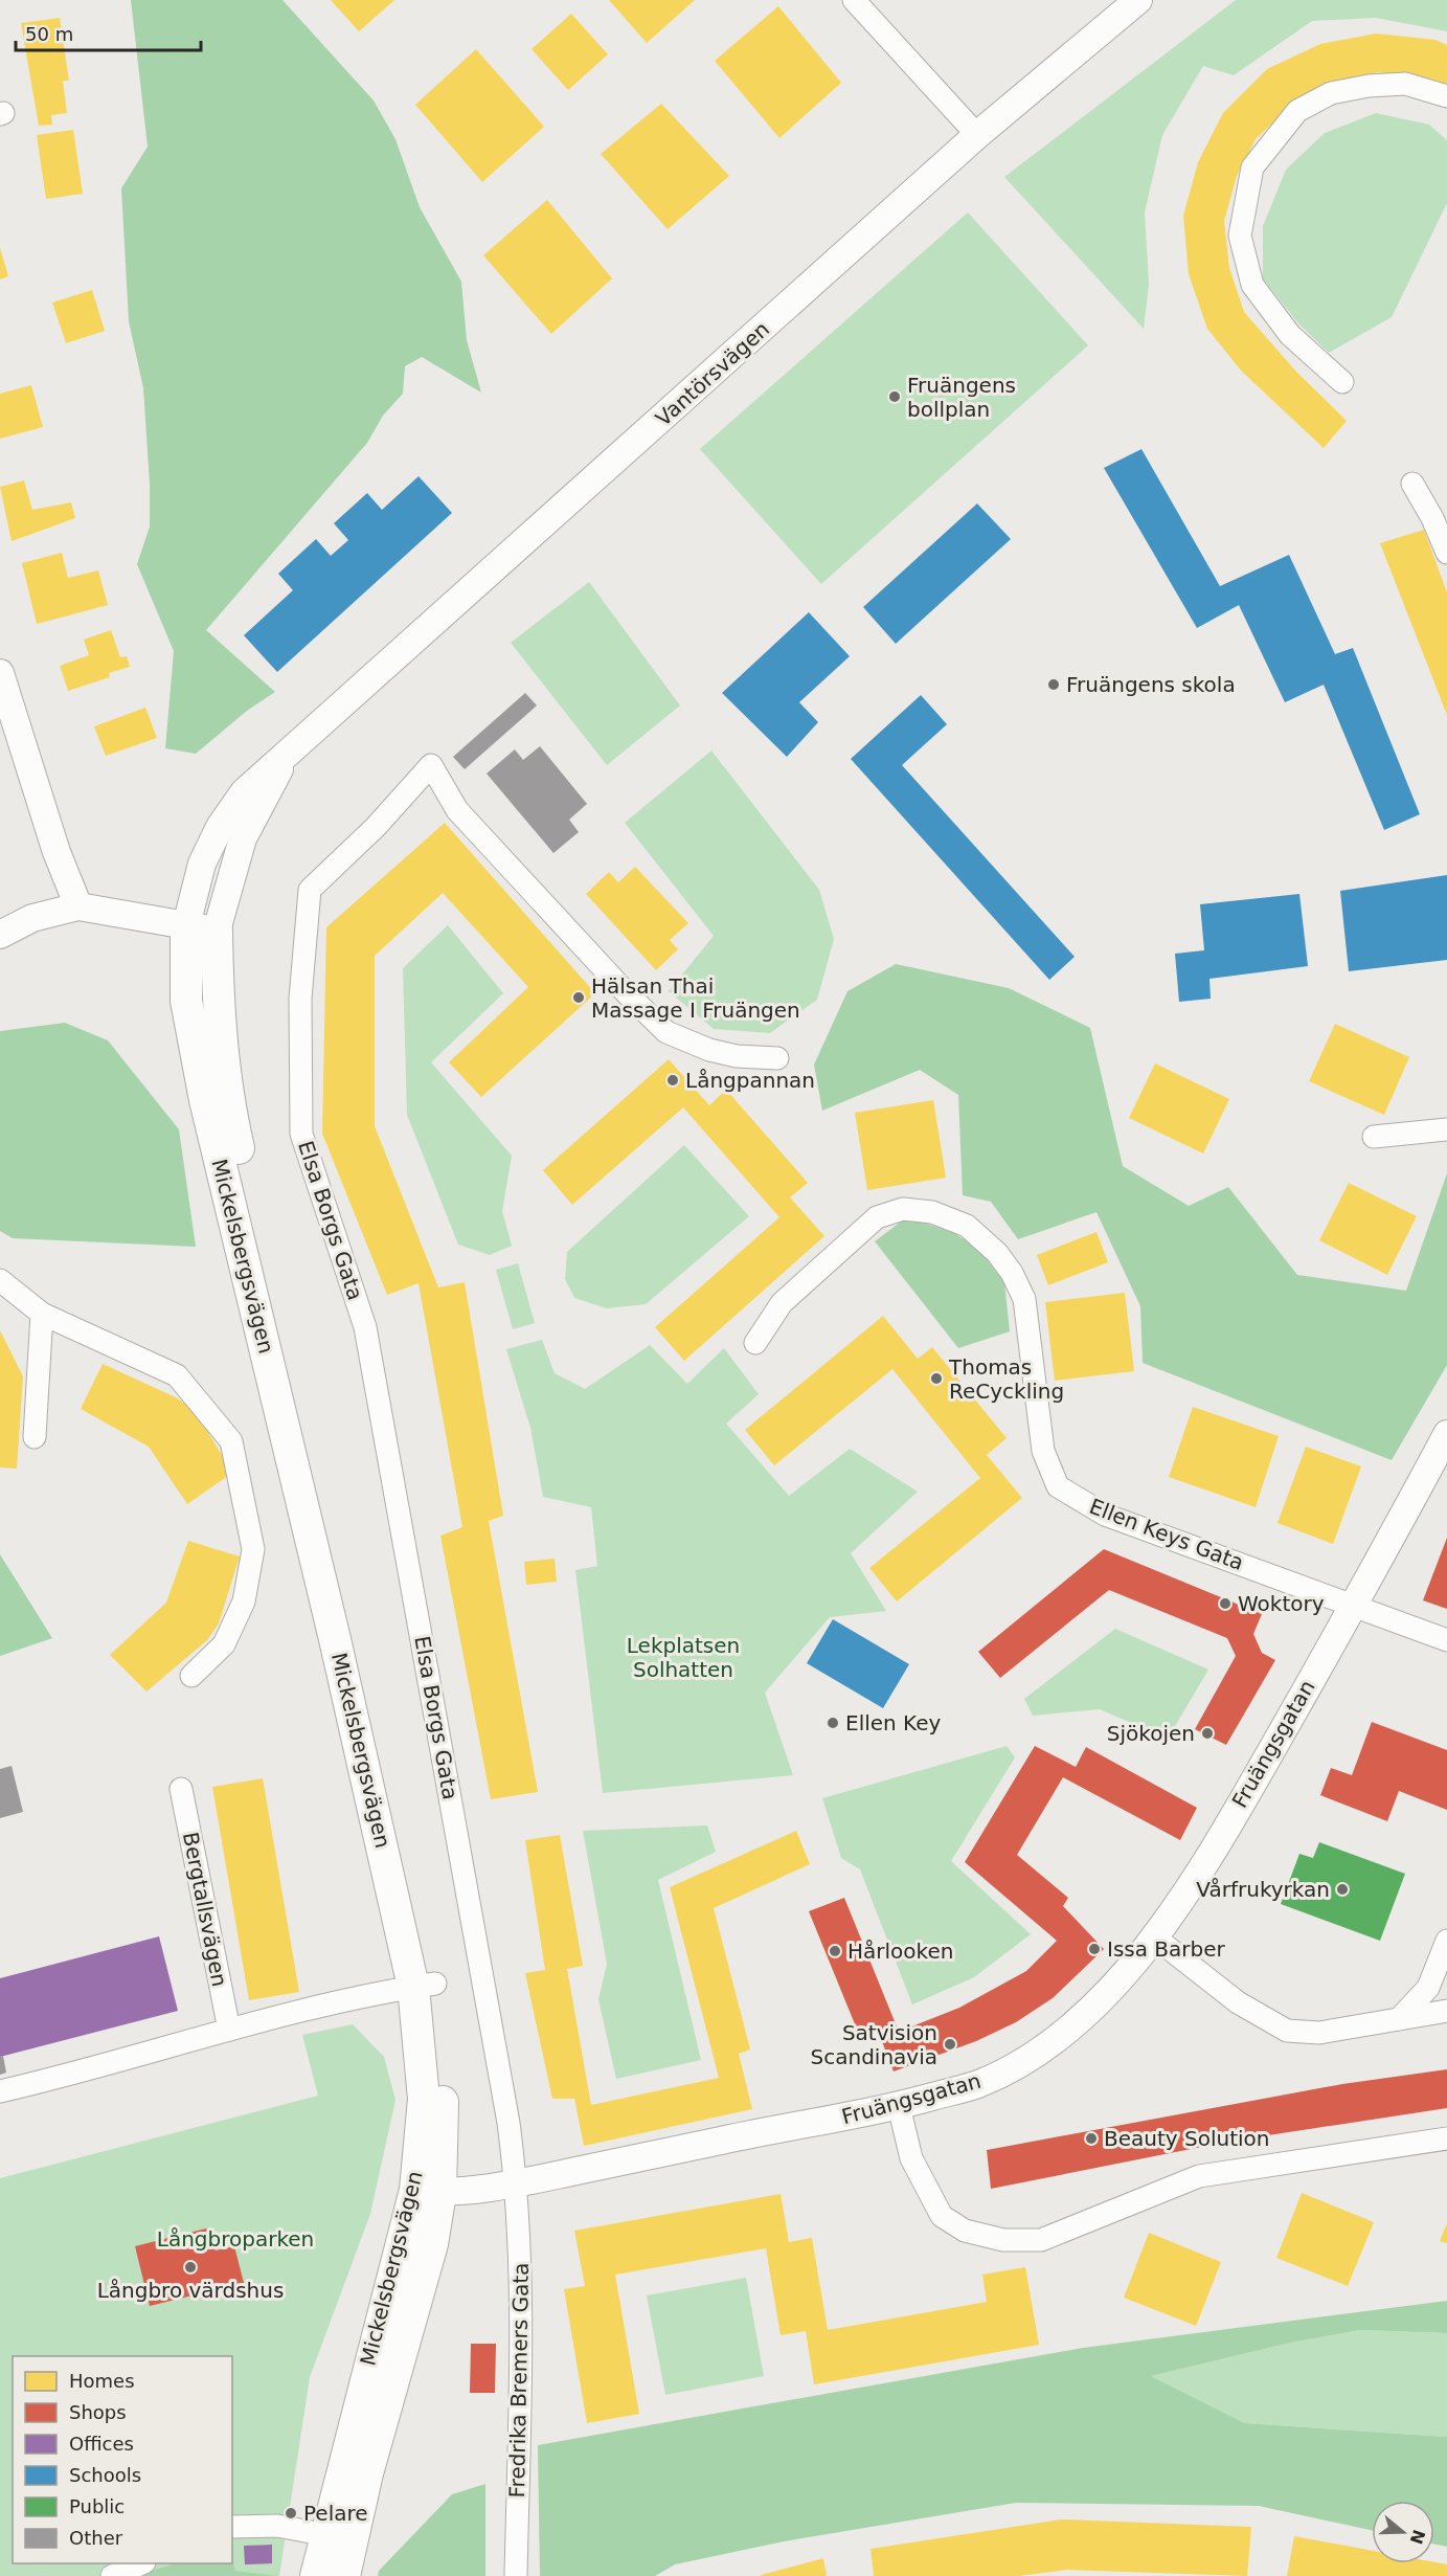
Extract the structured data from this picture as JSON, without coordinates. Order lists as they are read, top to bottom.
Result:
{
  "streets": {
    "main road": ["Mickelsbergsvägen"],
    "street": [
      "Vantörsvägen",
      "Elsa Borgs Gata",
      "Ellen Keys Gata",
      "Fruängsgatan",
      "Bergtallsvägen",
      "Fredrika Bremers Gata"
    ]
  },
  "crossings": [
    ["Vantörsvägen", "Mickelsbergsvägen"],
    ["Elsa Borgs Gata", "Fruängsgatan"],
    ["Elsa Borgs Gata", "Fredrika Bremers Gata"],
    ["Mickelsbergsvägen", "Fruängsgatan"],
    ["Ellen Keys Gata", "Fruängsgatan"],
    ["Fruängsgatan", "Fredrika Bremers Gata"]
  ],
  "parks": ["Lekplatsen Solhatten", "Långbroparken"],
  "places": [
    "Fruängens bollplan",
    "Fruängens skola",
    "Hälsan Thai Massage I Fruängen",
    "Långpannan",
    "Thomas ReCyckling",
    "Woktory",
    "Ellen Key",
    "Sjökojen",
    "Vårfrukyrkan",
    "Issa Barber",
    "Hårlooken",
    "Satvision Scandinavia",
    "Beauty Solution",
    "Långbro värdshus",
    "Pelare"
  ],
  "legend": [
    "Homes",
    "Shops",
    "Offices",
    "Schools",
    "Public",
    "Other"
  ],
  "scale_bar": "50 m",
  "north": "right"
}
